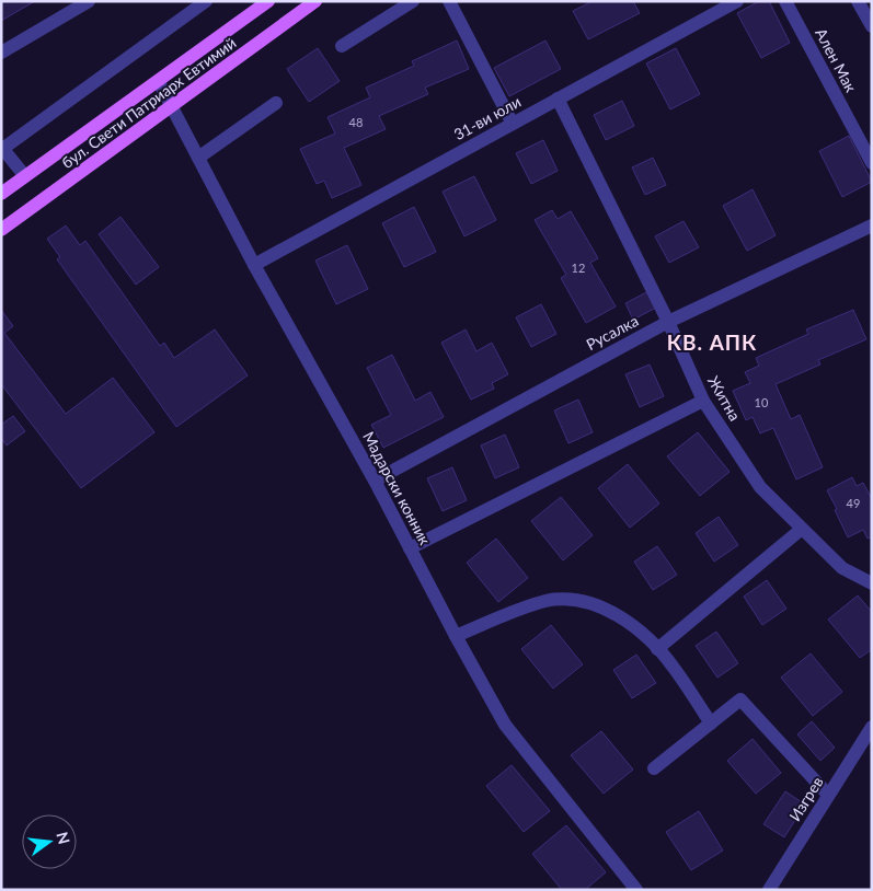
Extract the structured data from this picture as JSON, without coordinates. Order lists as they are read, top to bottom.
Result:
{
  "streets": {
    "main road": ["бул. Свети Патриарх Евтимий"],
    "street": [
      "Ален Мак",
      "31-ви юли",
      "Русалка",
      "Житна",
      "Мадарски конник",
      "Изгрев"
    ]
  },
  "crossings": [
    ["бул. Свети Патриарх Евтимий", "Мадарски конник"],
    ["31-ви юли", "Житна"],
    ["31-ви юли", "Мадарски конник"],
    ["Русалка", "Житна"],
    ["Русалка", "Мадарски конник"]
  ],
  "districts": ["КВ. АПК"],
  "house_numbers": [
    "48",
    "12",
    "10",
    "49"
  ],
  "north": "right"
}
